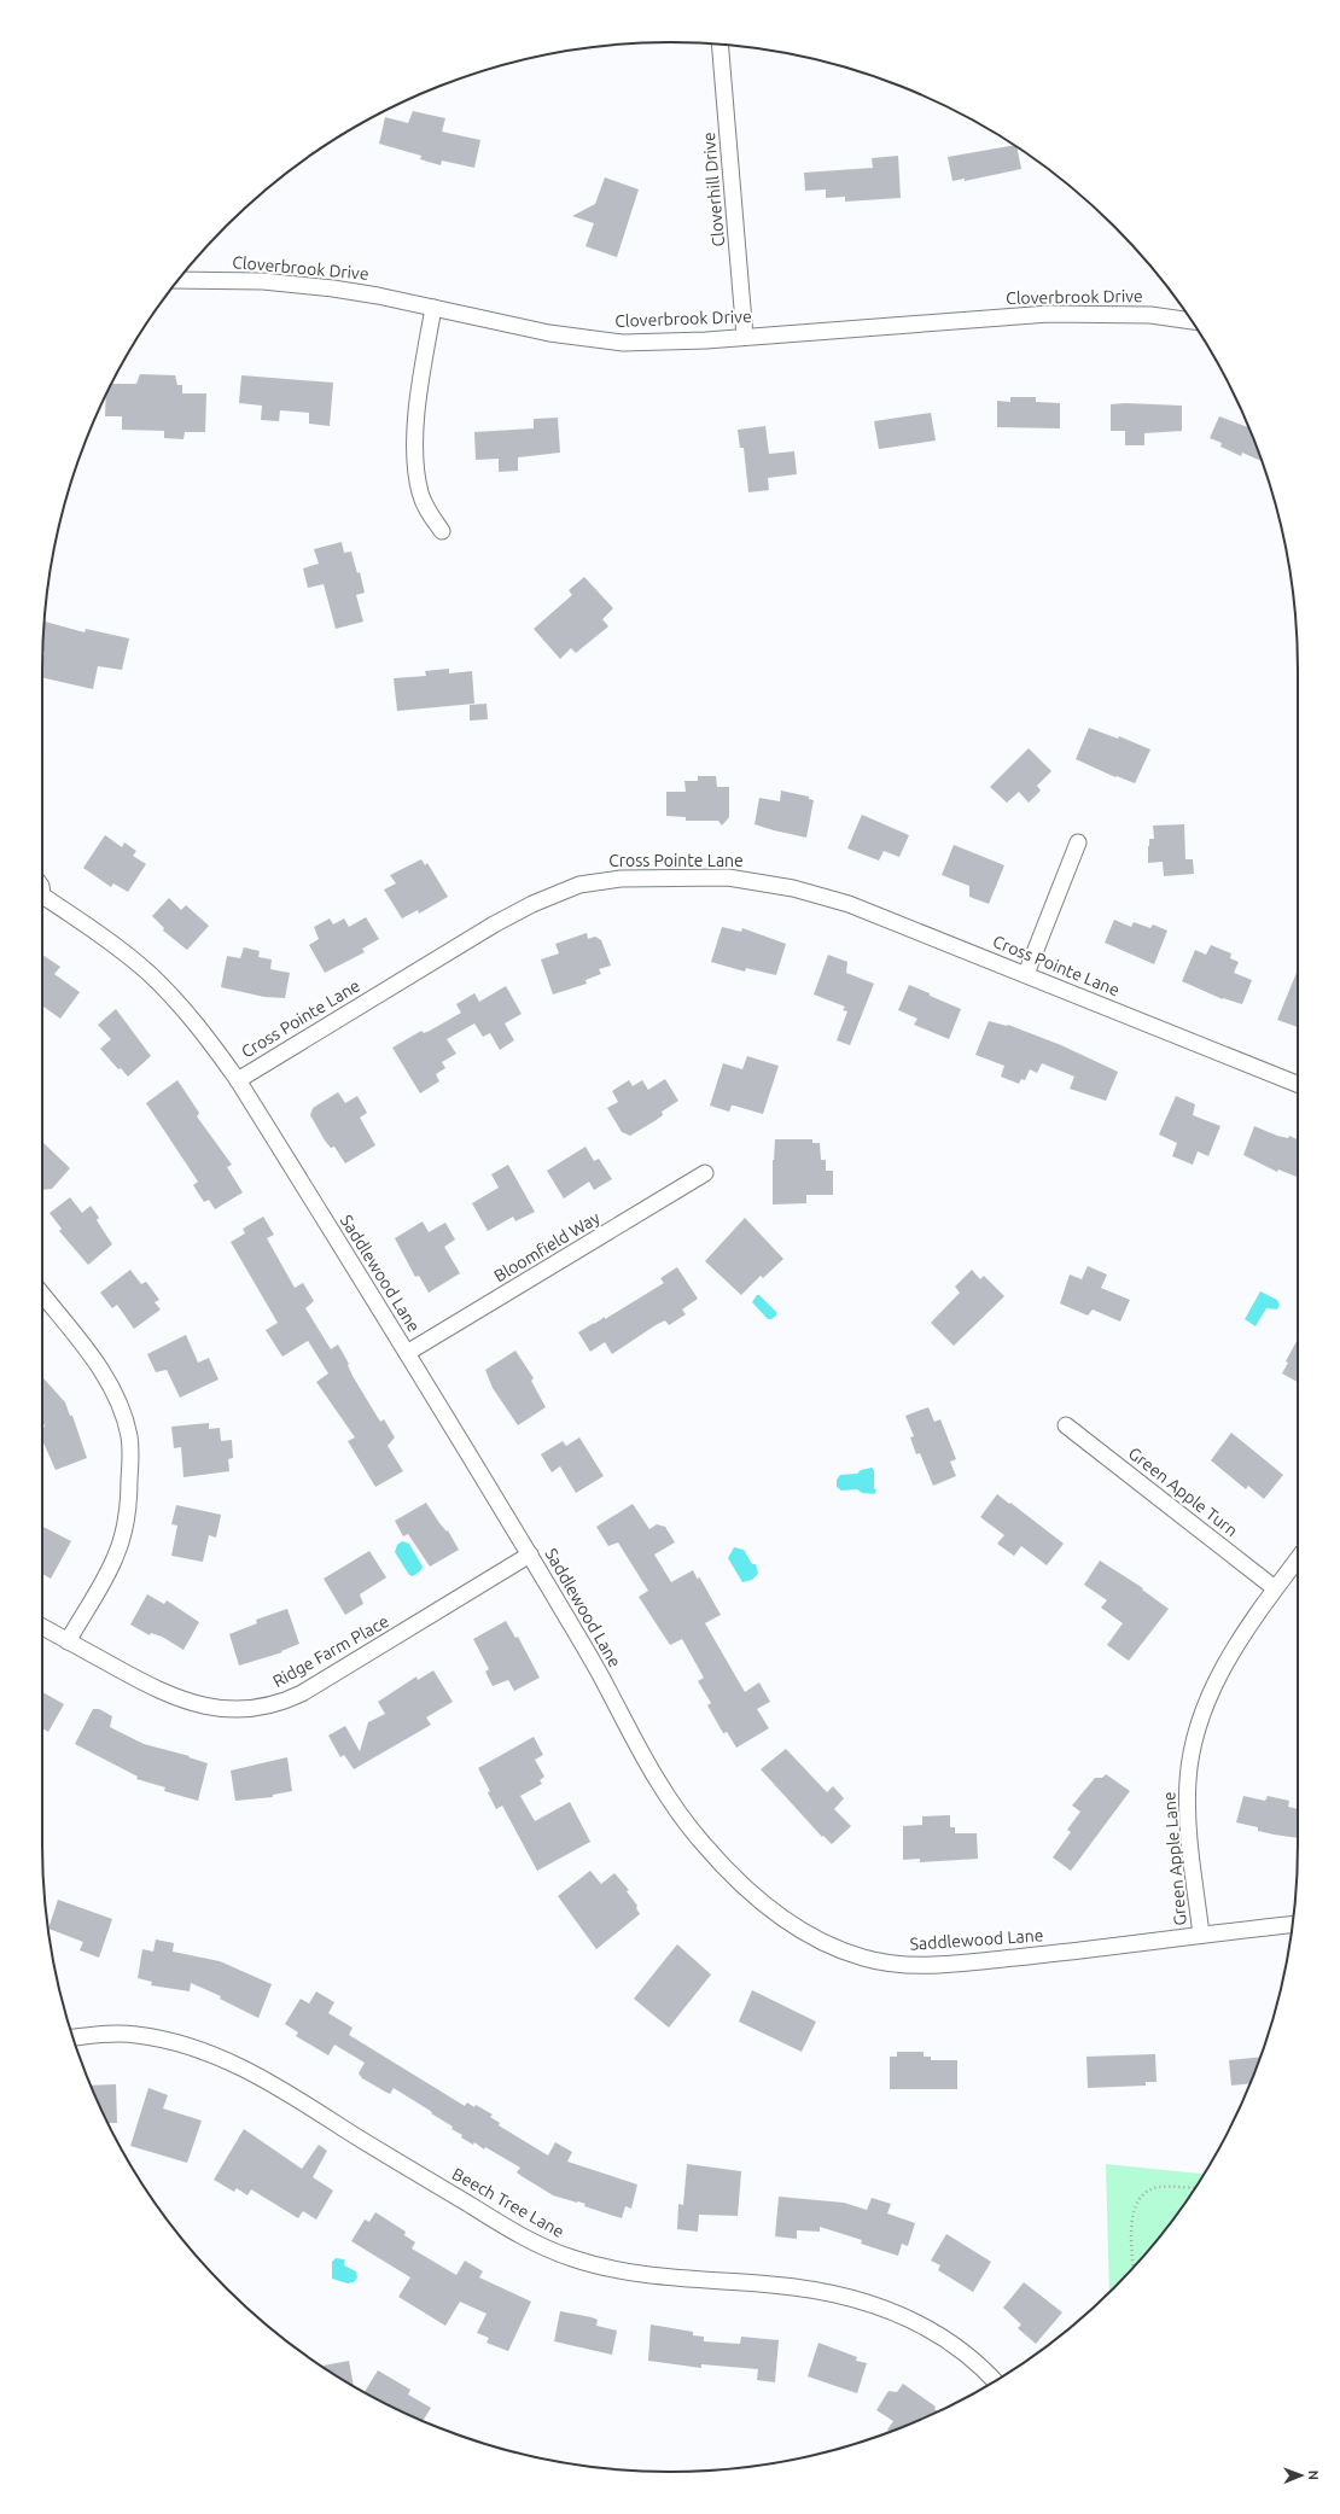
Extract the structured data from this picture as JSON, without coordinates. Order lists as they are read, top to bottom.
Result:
{
  "streets": {
    "street": [
      "Cloverhill Drive",
      "Cloverbrook Drive",
      "Cross Pointe Lane",
      "Bloomfield Way",
      "Saddlewood Lane",
      "Green Apple Turn",
      "Ridge Farm Place",
      "Green Apple Lane",
      "Beech Tree Lane"
    ]
  },
  "crossings": [
    ["Cloverhill Drive", "Cloverbrook Drive"],
    ["Cross Pointe Lane", "Saddlewood Lane"],
    ["Bloomfield Way", "Saddlewood Lane"],
    ["Saddlewood Lane", "Ridge Farm Place"],
    ["Saddlewood Lane", "Green Apple Lane"],
    ["Green Apple Turn", "Green Apple Lane"]
  ],
  "north": "right"
}
